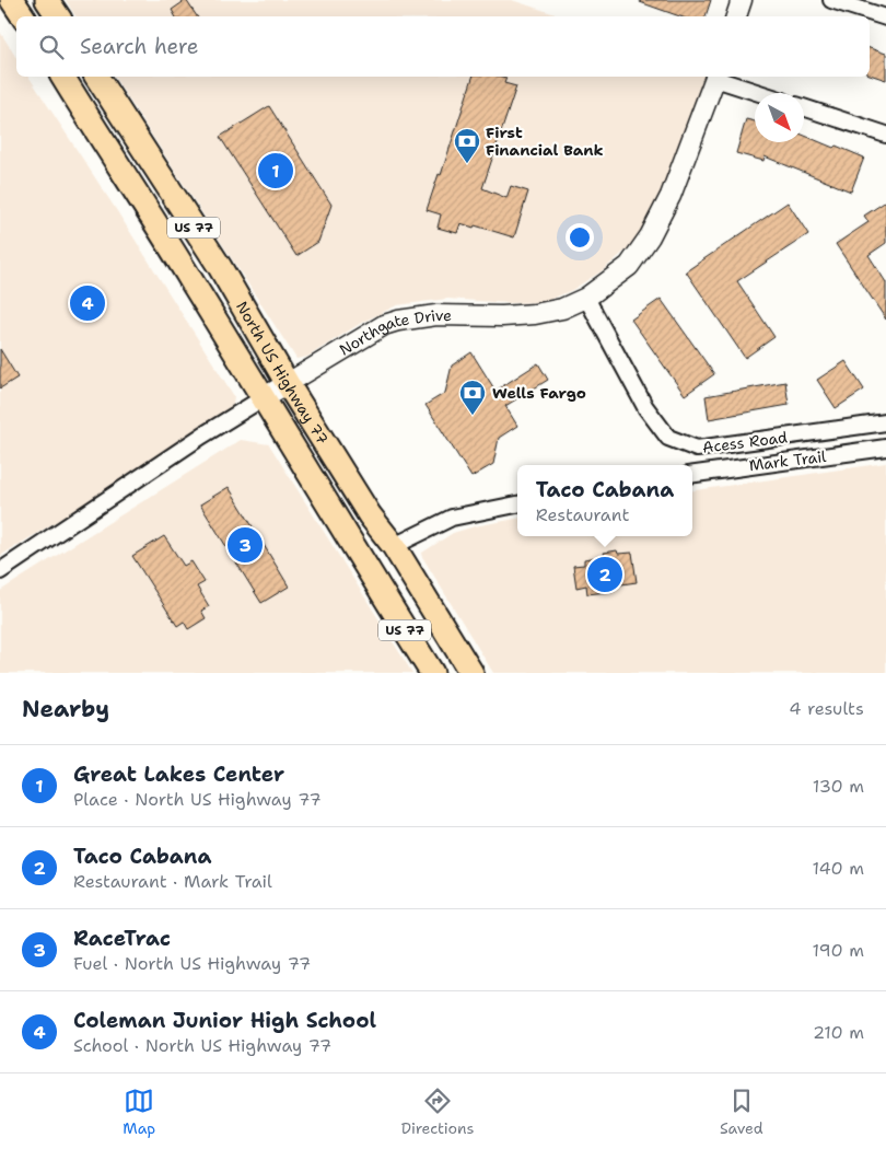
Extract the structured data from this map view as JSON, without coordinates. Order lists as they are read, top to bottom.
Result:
{
  "streets": {
    "main road": ["US 77", "North US Highway 77"],
    "street": ["Northgate Drive", "Acess Road", "Mark Trail"]
  },
  "crossings": [
    ["Northgate Drive", "North US Highway 77"],
    ["Northgate Drive", "Acess Road"]
  ],
  "places": {
    "bank": ["First Financial Bank", "Wells Fargo"]
  },
  "north": "bottom right",
  "page": {
    "search": "Search here",
    "pins": [
      "1",
      "4",
      "3",
      "2"
    ],
    "popup": ["Taco Cabana", "Restaurant"],
    "heading": ["Nearby", "4 results"],
    "list": [
      {
        "mark": "1",
        "name": "Great Lakes Center",
        "note": "Place · North US Highway 77",
        "value": "130 m"
      },
      {
        "mark": "2",
        "name": "Taco Cabana",
        "note": "Restaurant · Mark Trail",
        "value": "140 m"
      },
      {
        "mark": "3",
        "name": "RaceTrac",
        "note": "Fuel · North US Highway 77",
        "value": "190 m"
      },
      {
        "mark": "4",
        "name": "Coleman Junior High School",
        "note": "School · North US Highway 77",
        "value": "210 m"
      }
    ],
    "nav": ["Map", "Directions", "Saved"]
  }
}
